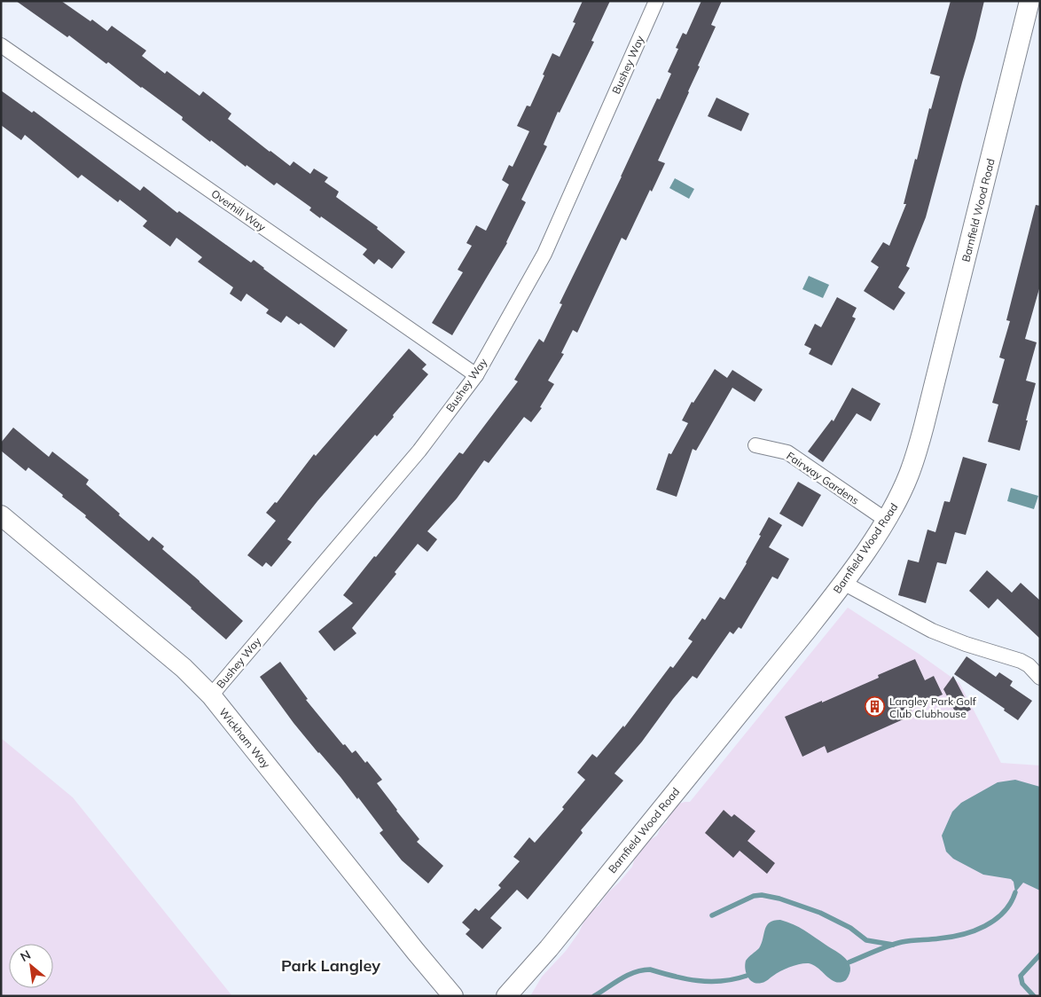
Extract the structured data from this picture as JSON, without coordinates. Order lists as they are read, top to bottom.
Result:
{
  "streets": {
    "street": [
      "Bushey Way",
      "Overhill Way",
      "Barnfield Wood Road",
      "Fairway Gardens",
      "Wickham Way"
    ]
  },
  "crossings": [
    ["Bushey Way", "Overhill Way"],
    ["Bushey Way", "Wickham Way"],
    ["Barnfield Wood Road", "Fairway Gardens"]
  ],
  "districts": ["Park Langley"],
  "places": {
    "building": ["Langley Park Golf Club Clubhouse"]
  },
  "north": "top left"
}
